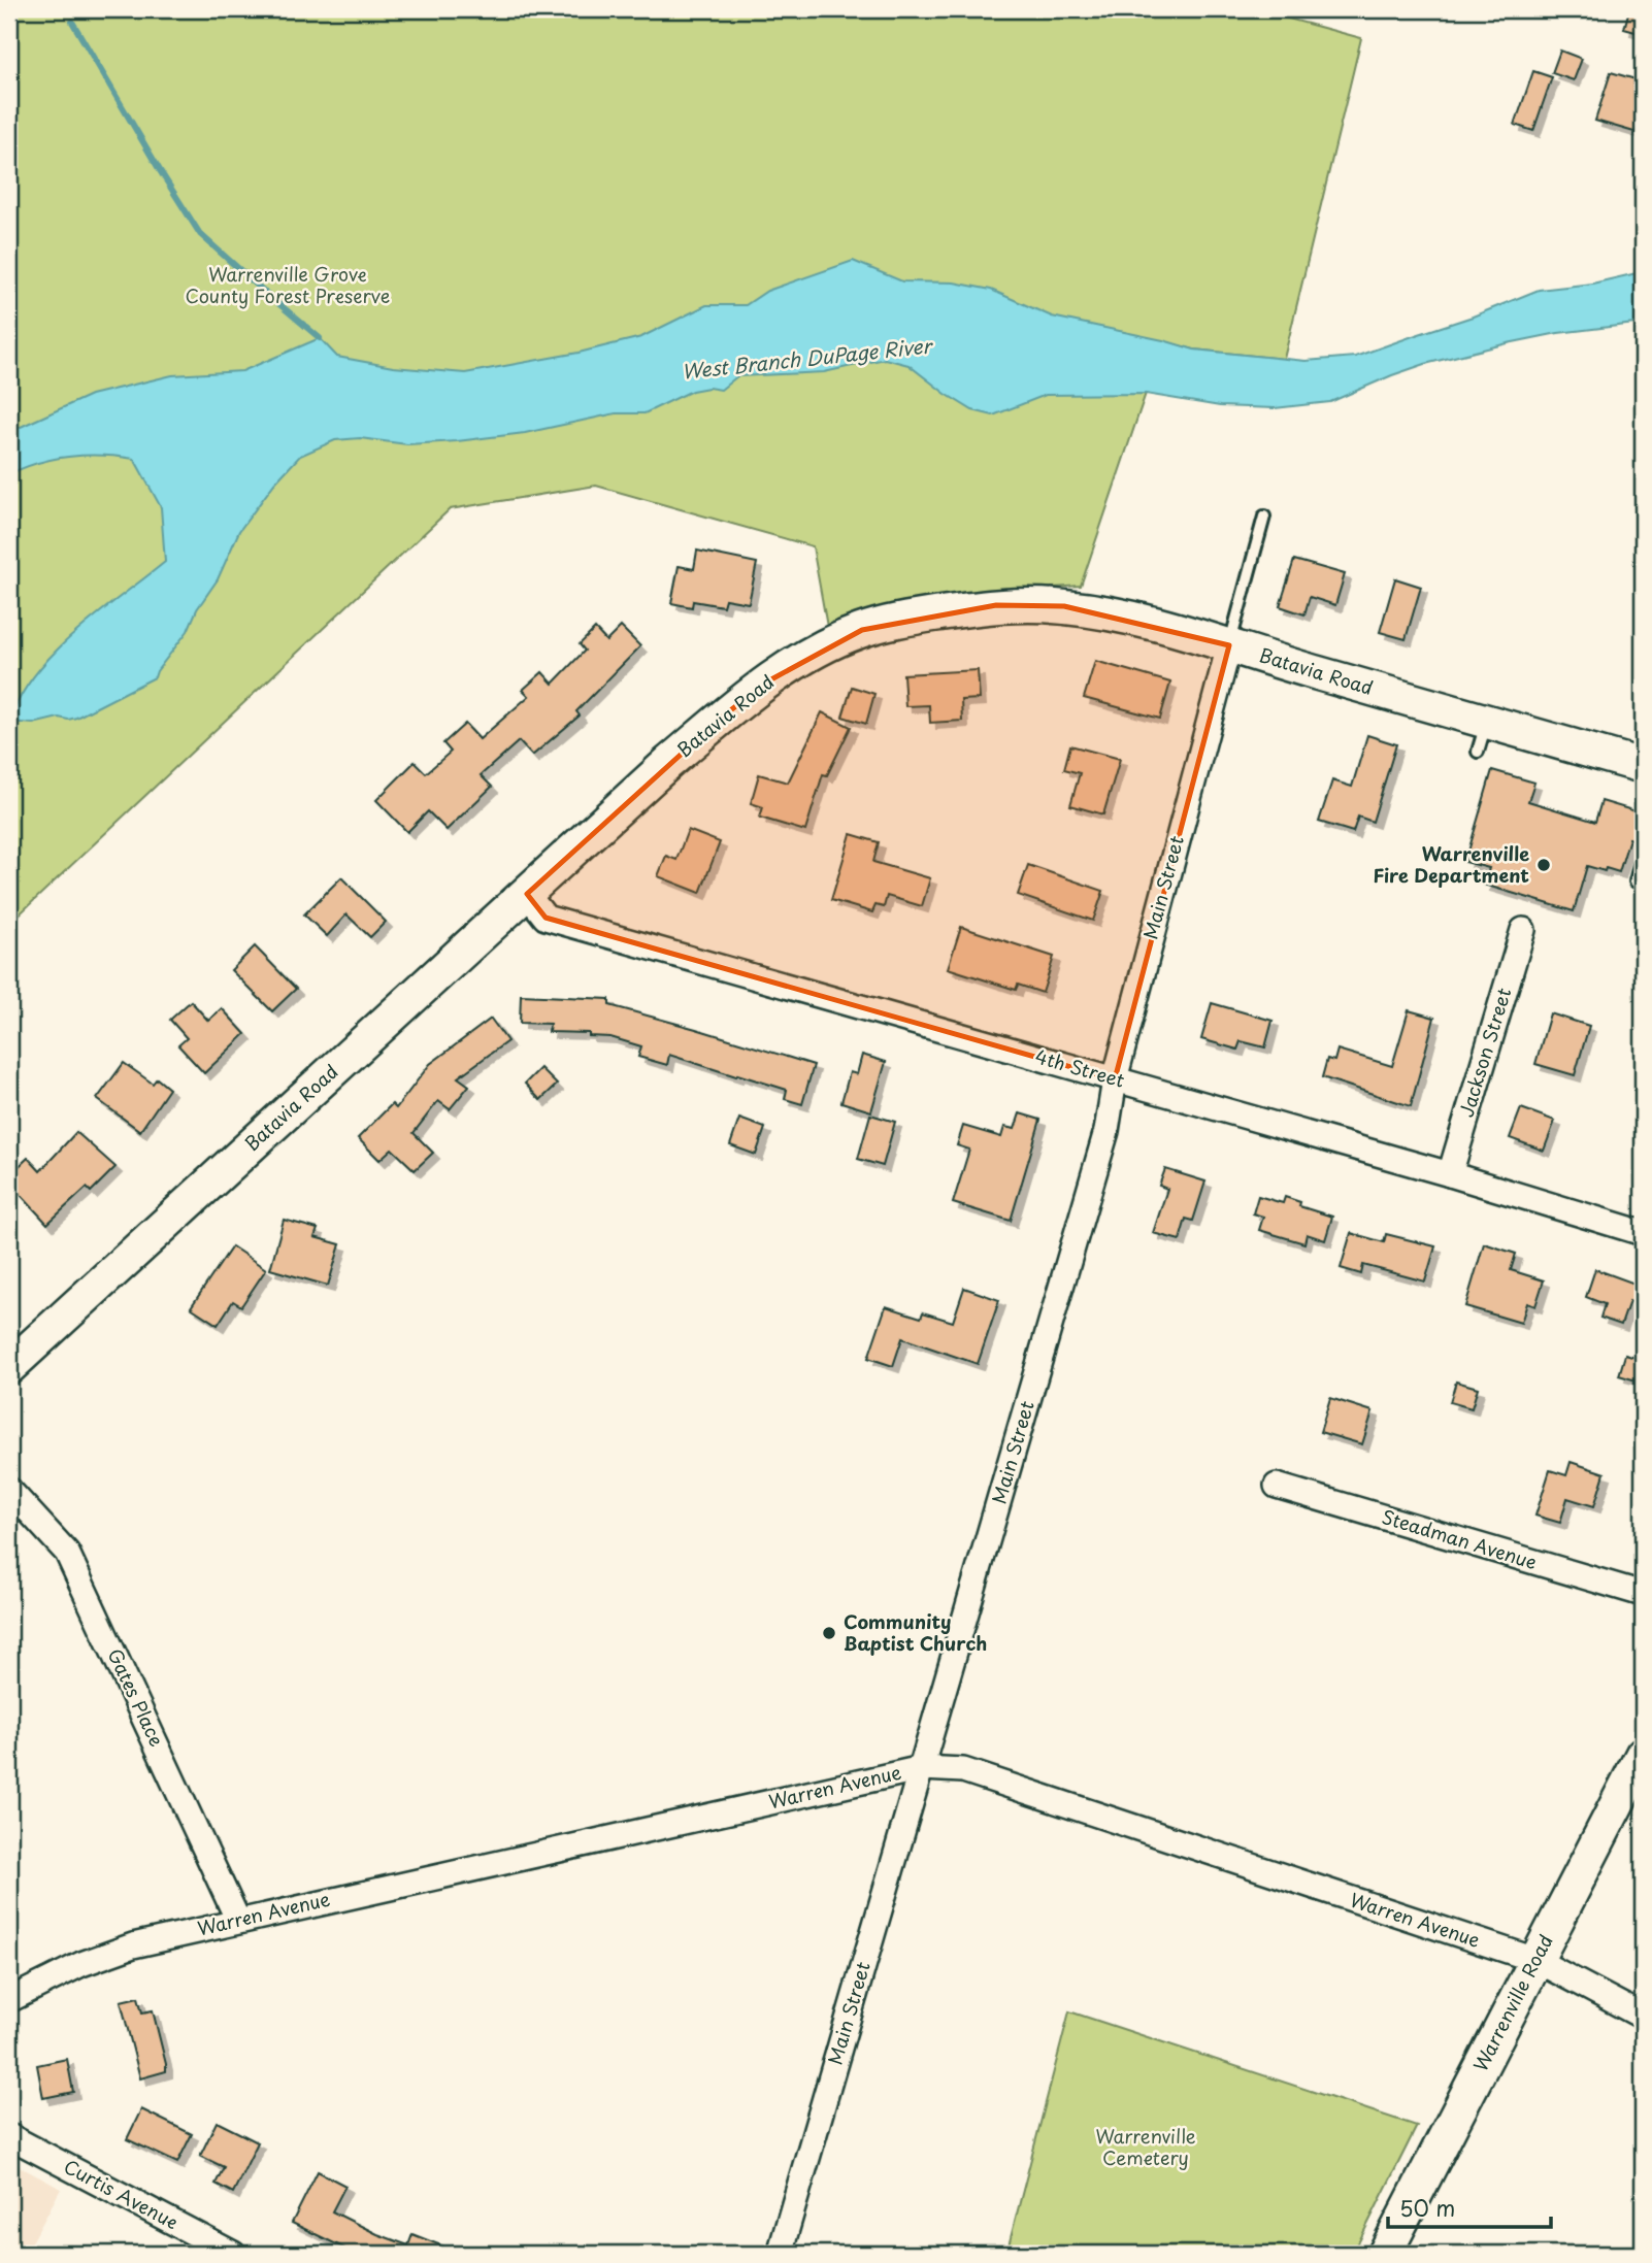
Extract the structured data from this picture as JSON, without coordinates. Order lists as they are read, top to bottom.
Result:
{
  "streets": {
    "main road": ["Batavia Road", "Warrenville Road"],
    "street": [
      "Main Street",
      "Jackson Street",
      "4th Street",
      "Steadman Avenue",
      "Gates Place",
      "Warren Avenue",
      "Curtis Avenue"
    ]
  },
  "crossings": [
    ["Batavia Road", "Main Street"],
    ["Batavia Road", "4th Street"],
    ["Main Street", "4th Street"],
    ["Main Street", "Warren Avenue"],
    ["Jackson Street", "4th Street"],
    ["Gates Place", "Warren Avenue"],
    ["Warren Avenue", "Warrenville Road"]
  ],
  "water": ["West Branch DuPage River"],
  "parks": ["Warrenville Grove County Forest Preserve", "Warrenville Cemetery"],
  "places": ["Warrenville Fire Department", "Community Baptist Church"],
  "scale_bar": "50 m"
}
